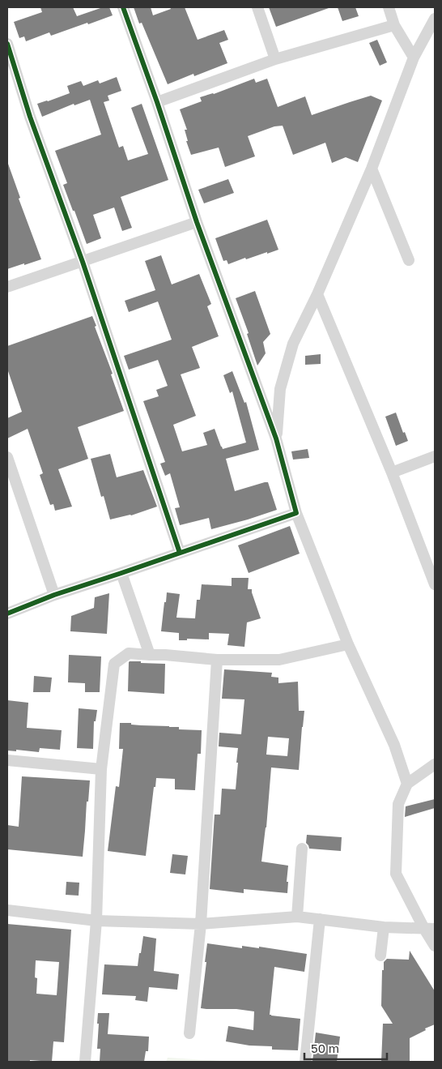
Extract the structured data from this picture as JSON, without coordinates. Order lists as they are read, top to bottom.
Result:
{
  "scale_bar": "50 m"
}
